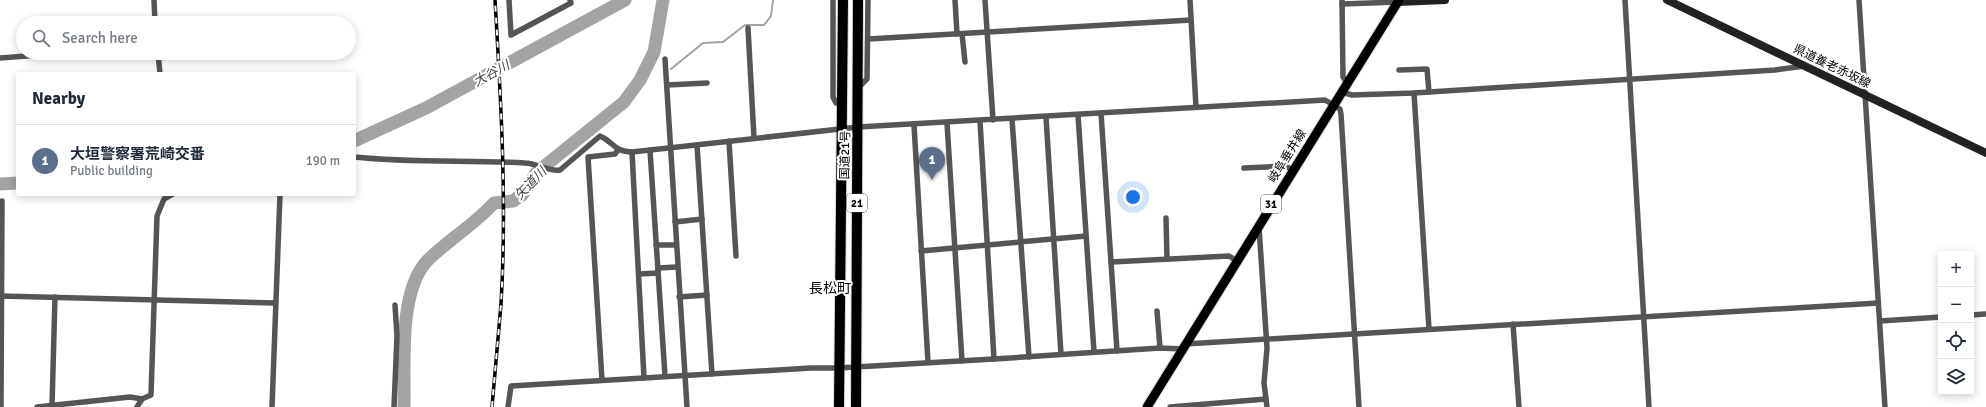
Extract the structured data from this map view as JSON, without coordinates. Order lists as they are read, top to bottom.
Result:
{
  "streets": {
    "highway": ["国道21号", "21"],
    "main road": ["県道養老赤坂線", "岐阜垂井線", "31"]
  },
  "districts": ["長松町"],
  "water": ["大谷川", "矢道川"],
  "page": {
    "search": "Search here",
    "heading": "Nearby",
    "list": [
      {
        "mark": "1",
        "name": "大垣警察署荒崎交番",
        "note": "Public building",
        "value": "190 m"
      }
    ],
    "pins": "1",
    "map_buttons": ["+", "−"]
  }
}
